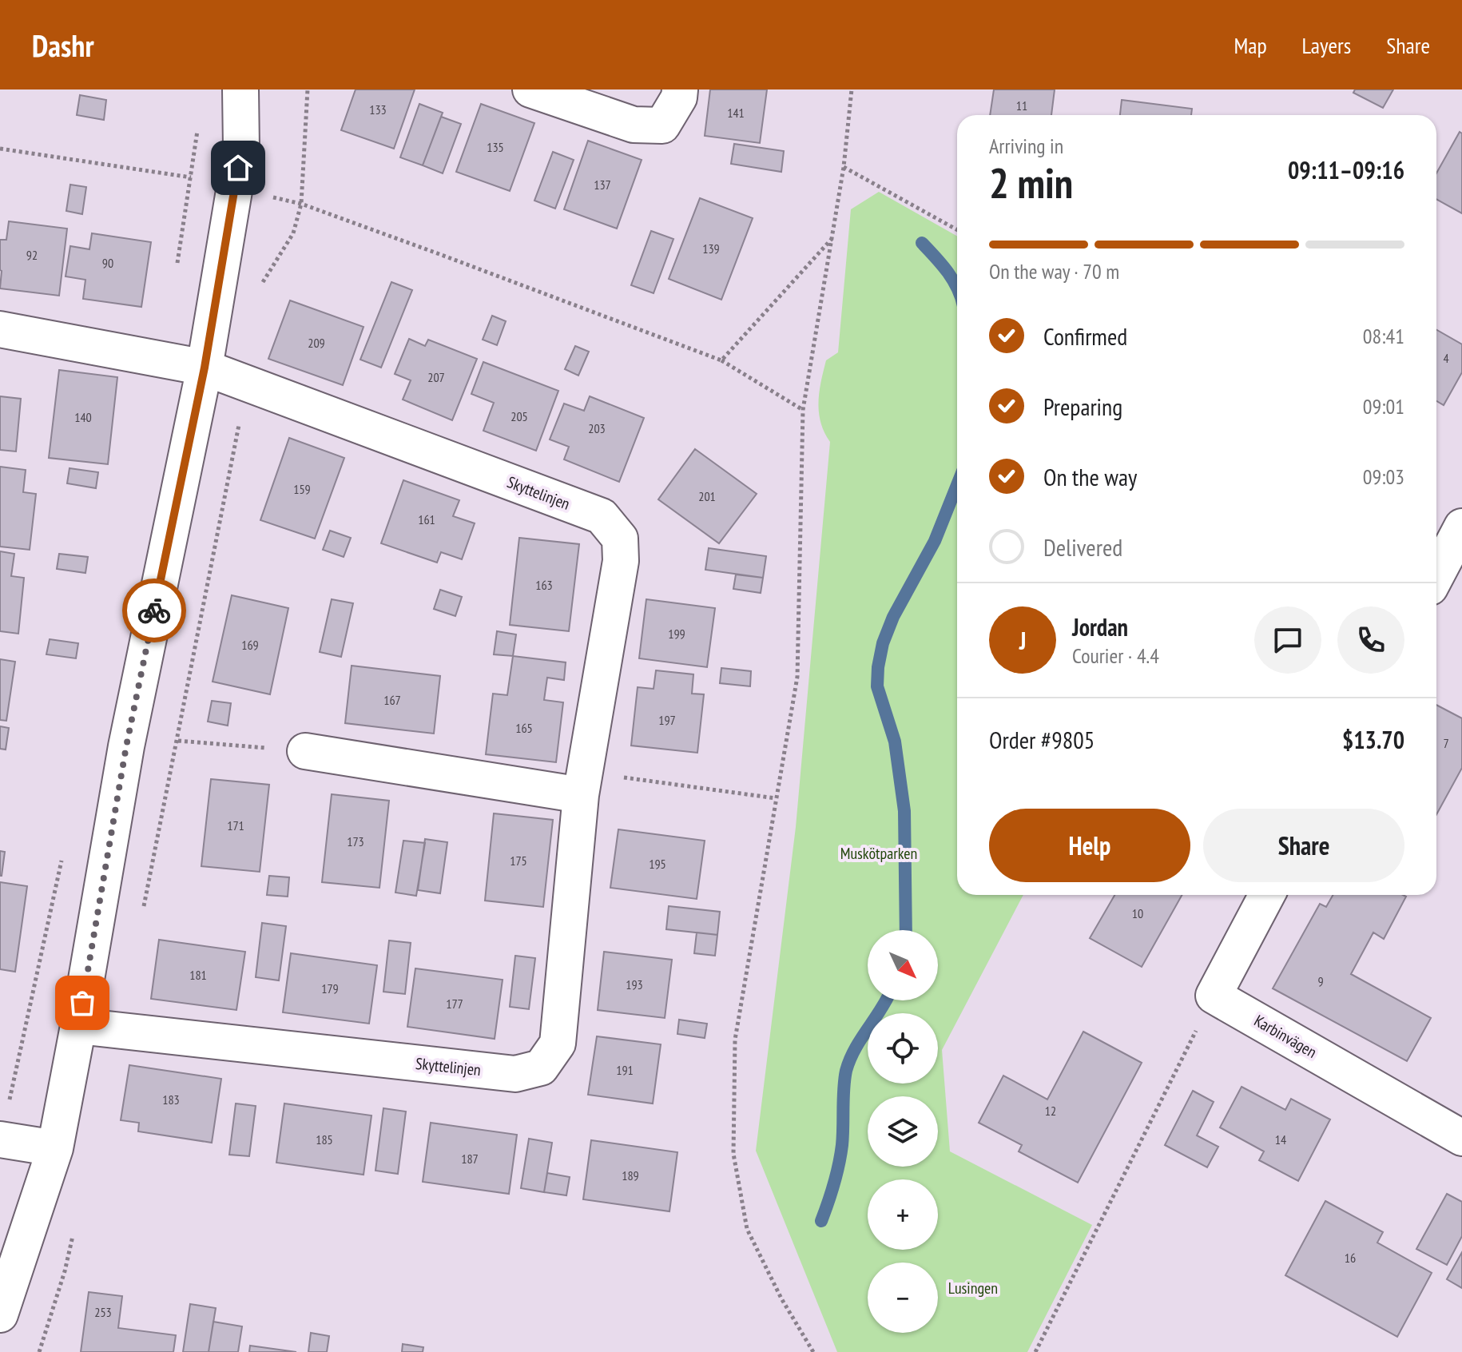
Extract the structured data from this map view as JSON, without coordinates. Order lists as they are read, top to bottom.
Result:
{
  "streets": {
    "street": ["Skyttelinjen", "Karbinvägen"]
  },
  "parks": ["Muskötparken", "Lusingen"],
  "house_numbers": [
    "11",
    "133",
    "141",
    "135",
    "137",
    "139",
    "92",
    "90",
    "209",
    "4",
    "207",
    "205",
    "140",
    "203",
    "159",
    "201",
    "161",
    "163",
    "199",
    "169",
    "167",
    "197",
    "165",
    "7",
    "171",
    "173",
    "175",
    "195",
    "10",
    "181",
    "9",
    "193",
    "179",
    "177",
    "191",
    "183",
    "12",
    "185",
    "14",
    "187",
    "189",
    "16",
    "253"
  ],
  "north": "bottom right",
  "page": {
    "header": "Dashr",
    "nav": ["Map", "Layers", "Share"],
    "heading": ["2 min", "Arriving in", "09:11–09:16"],
    "panel": [
      "Jordan",
      "Courier · 4.4",
      "Order #9805",
      "$13.70"
    ],
    "bar": "On the way · 70 m",
    "list": [
      ["Confirmed", "08:41"],
      ["Preparing", "09:01"],
      ["On the way", "09:03"],
      "Delivered"
    ],
    "round": "J",
    "buttons": ["Help", "Share"],
    "map_buttons": ["+", "−"]
  }
}
